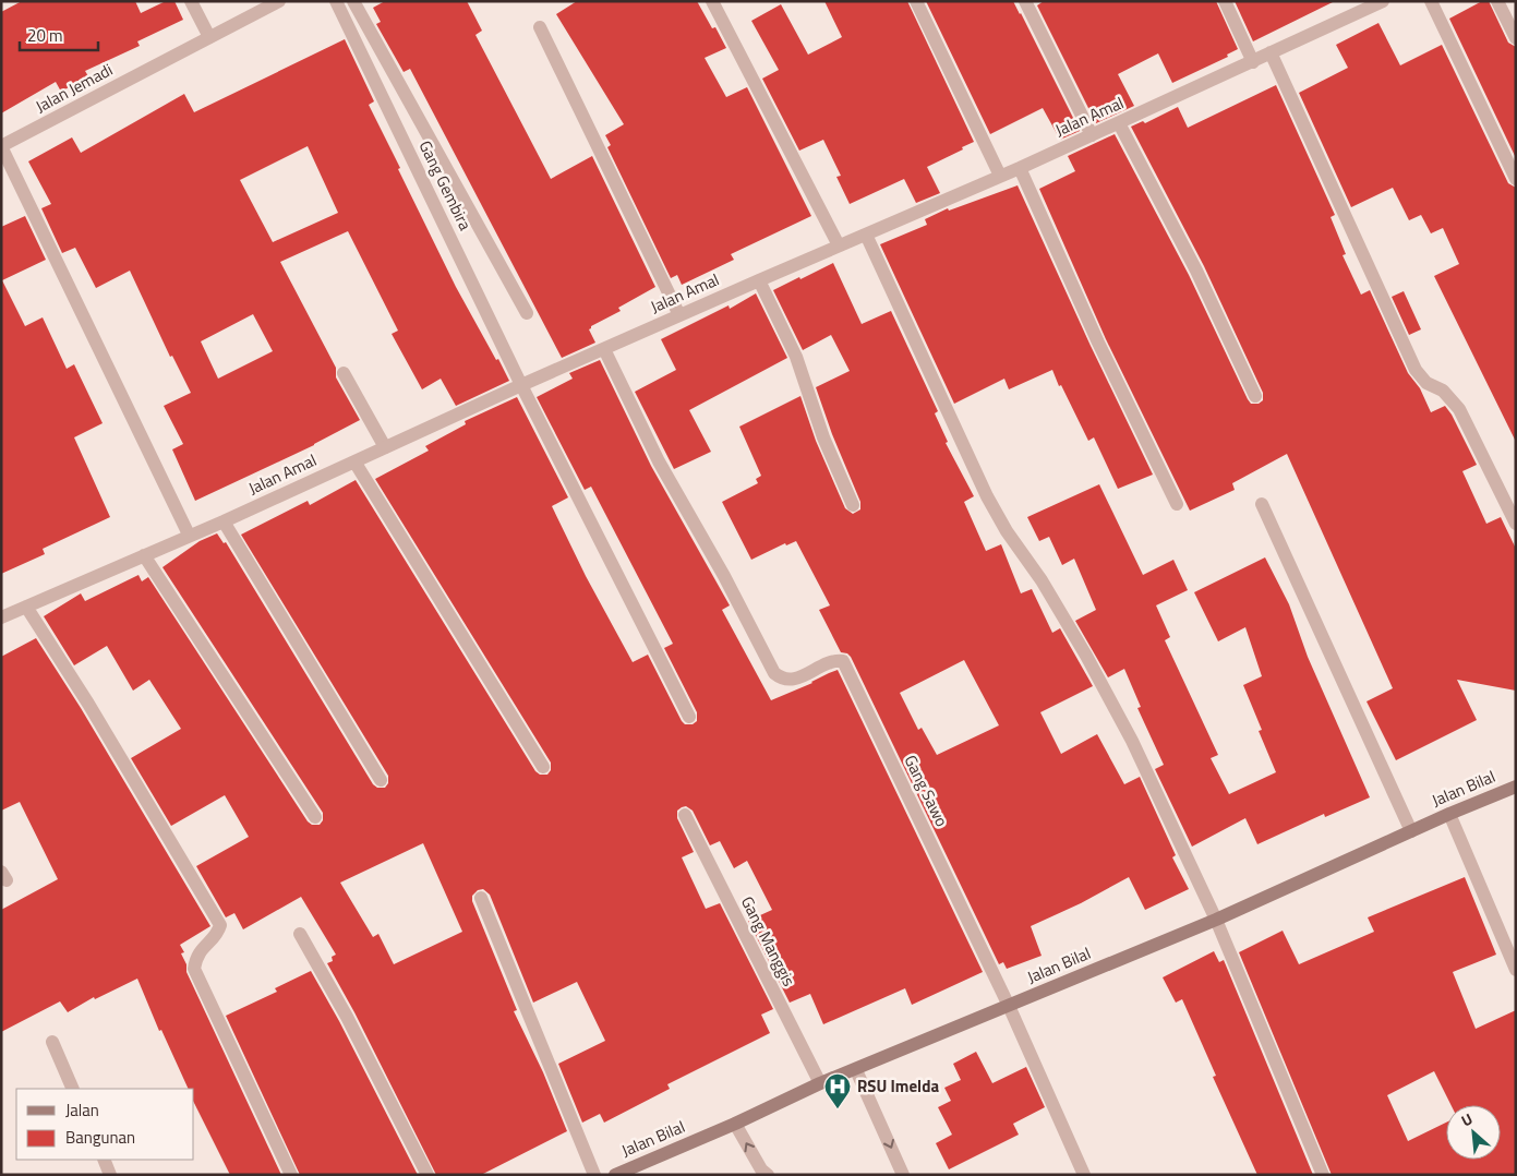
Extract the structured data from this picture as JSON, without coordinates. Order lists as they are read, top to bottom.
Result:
{
  "streets": {
    "main road": ["Jalan Bilal"],
    "street": [
      "Jalan Jemadi",
      "Jalan Amal",
      "Gang Gembira",
      "Gang Sawo",
      "Gang Manggis"
    ]
  },
  "crossings": [
    ["Jalan Amal", "Gang Gembira"],
    ["Jalan Amal", "Gang Sawo"],
    ["Jalan Bilal", "Gang Sawo"],
    ["Jalan Bilal", "Gang Manggis"]
  ],
  "places": {
    "hospital": ["RSU Imelda"]
  },
  "legend": ["Jalan", "Bangunan"],
  "scale_bar": "20 m",
  "north": "top left"
}
